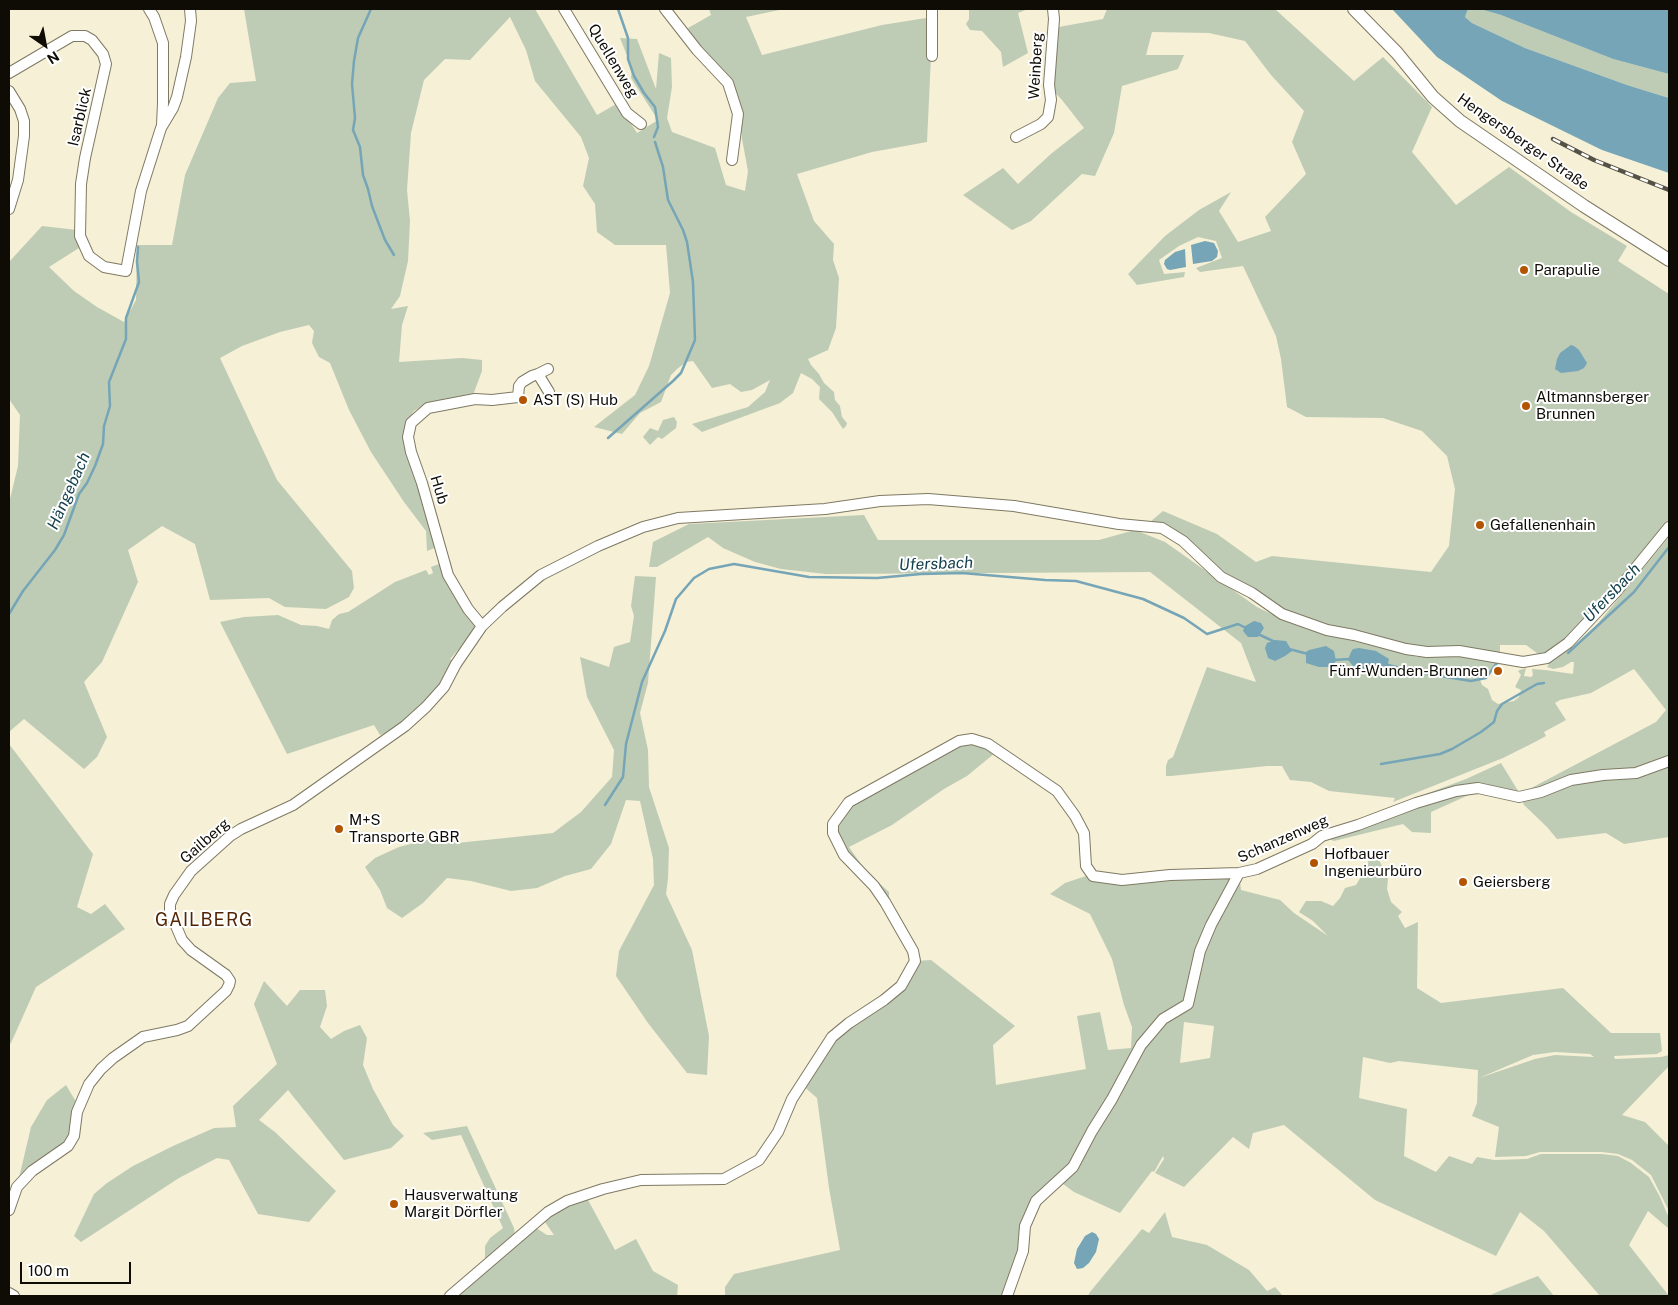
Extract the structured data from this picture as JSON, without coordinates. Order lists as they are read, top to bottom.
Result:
{
  "streets": {
    "main road": ["Hengersberger Straße"],
    "street": [
      "Quellenweg",
      "Weinberg",
      "Isarblick",
      "Hub",
      "Schanzenweg",
      "Gailberg"
    ]
  },
  "crossings": [
    ["Hub", "Gailberg"]
  ],
  "districts": ["GAILBERG"],
  "water": ["Hängebach", "Ufersbach"],
  "places": [
    "Parapulie",
    "AST (S) Hub",
    "Altmannsberger Brunnen",
    "Gefallenenhain",
    "Fünf-Wunden-Brunnen",
    "M+S Transporte GBR",
    "Hofbauer Ingenieurbüro",
    "Geiersberg",
    "Hausverwaltung Margit Dörfler"
  ],
  "scale_bar": "100 m",
  "north": "bottom right"
}
